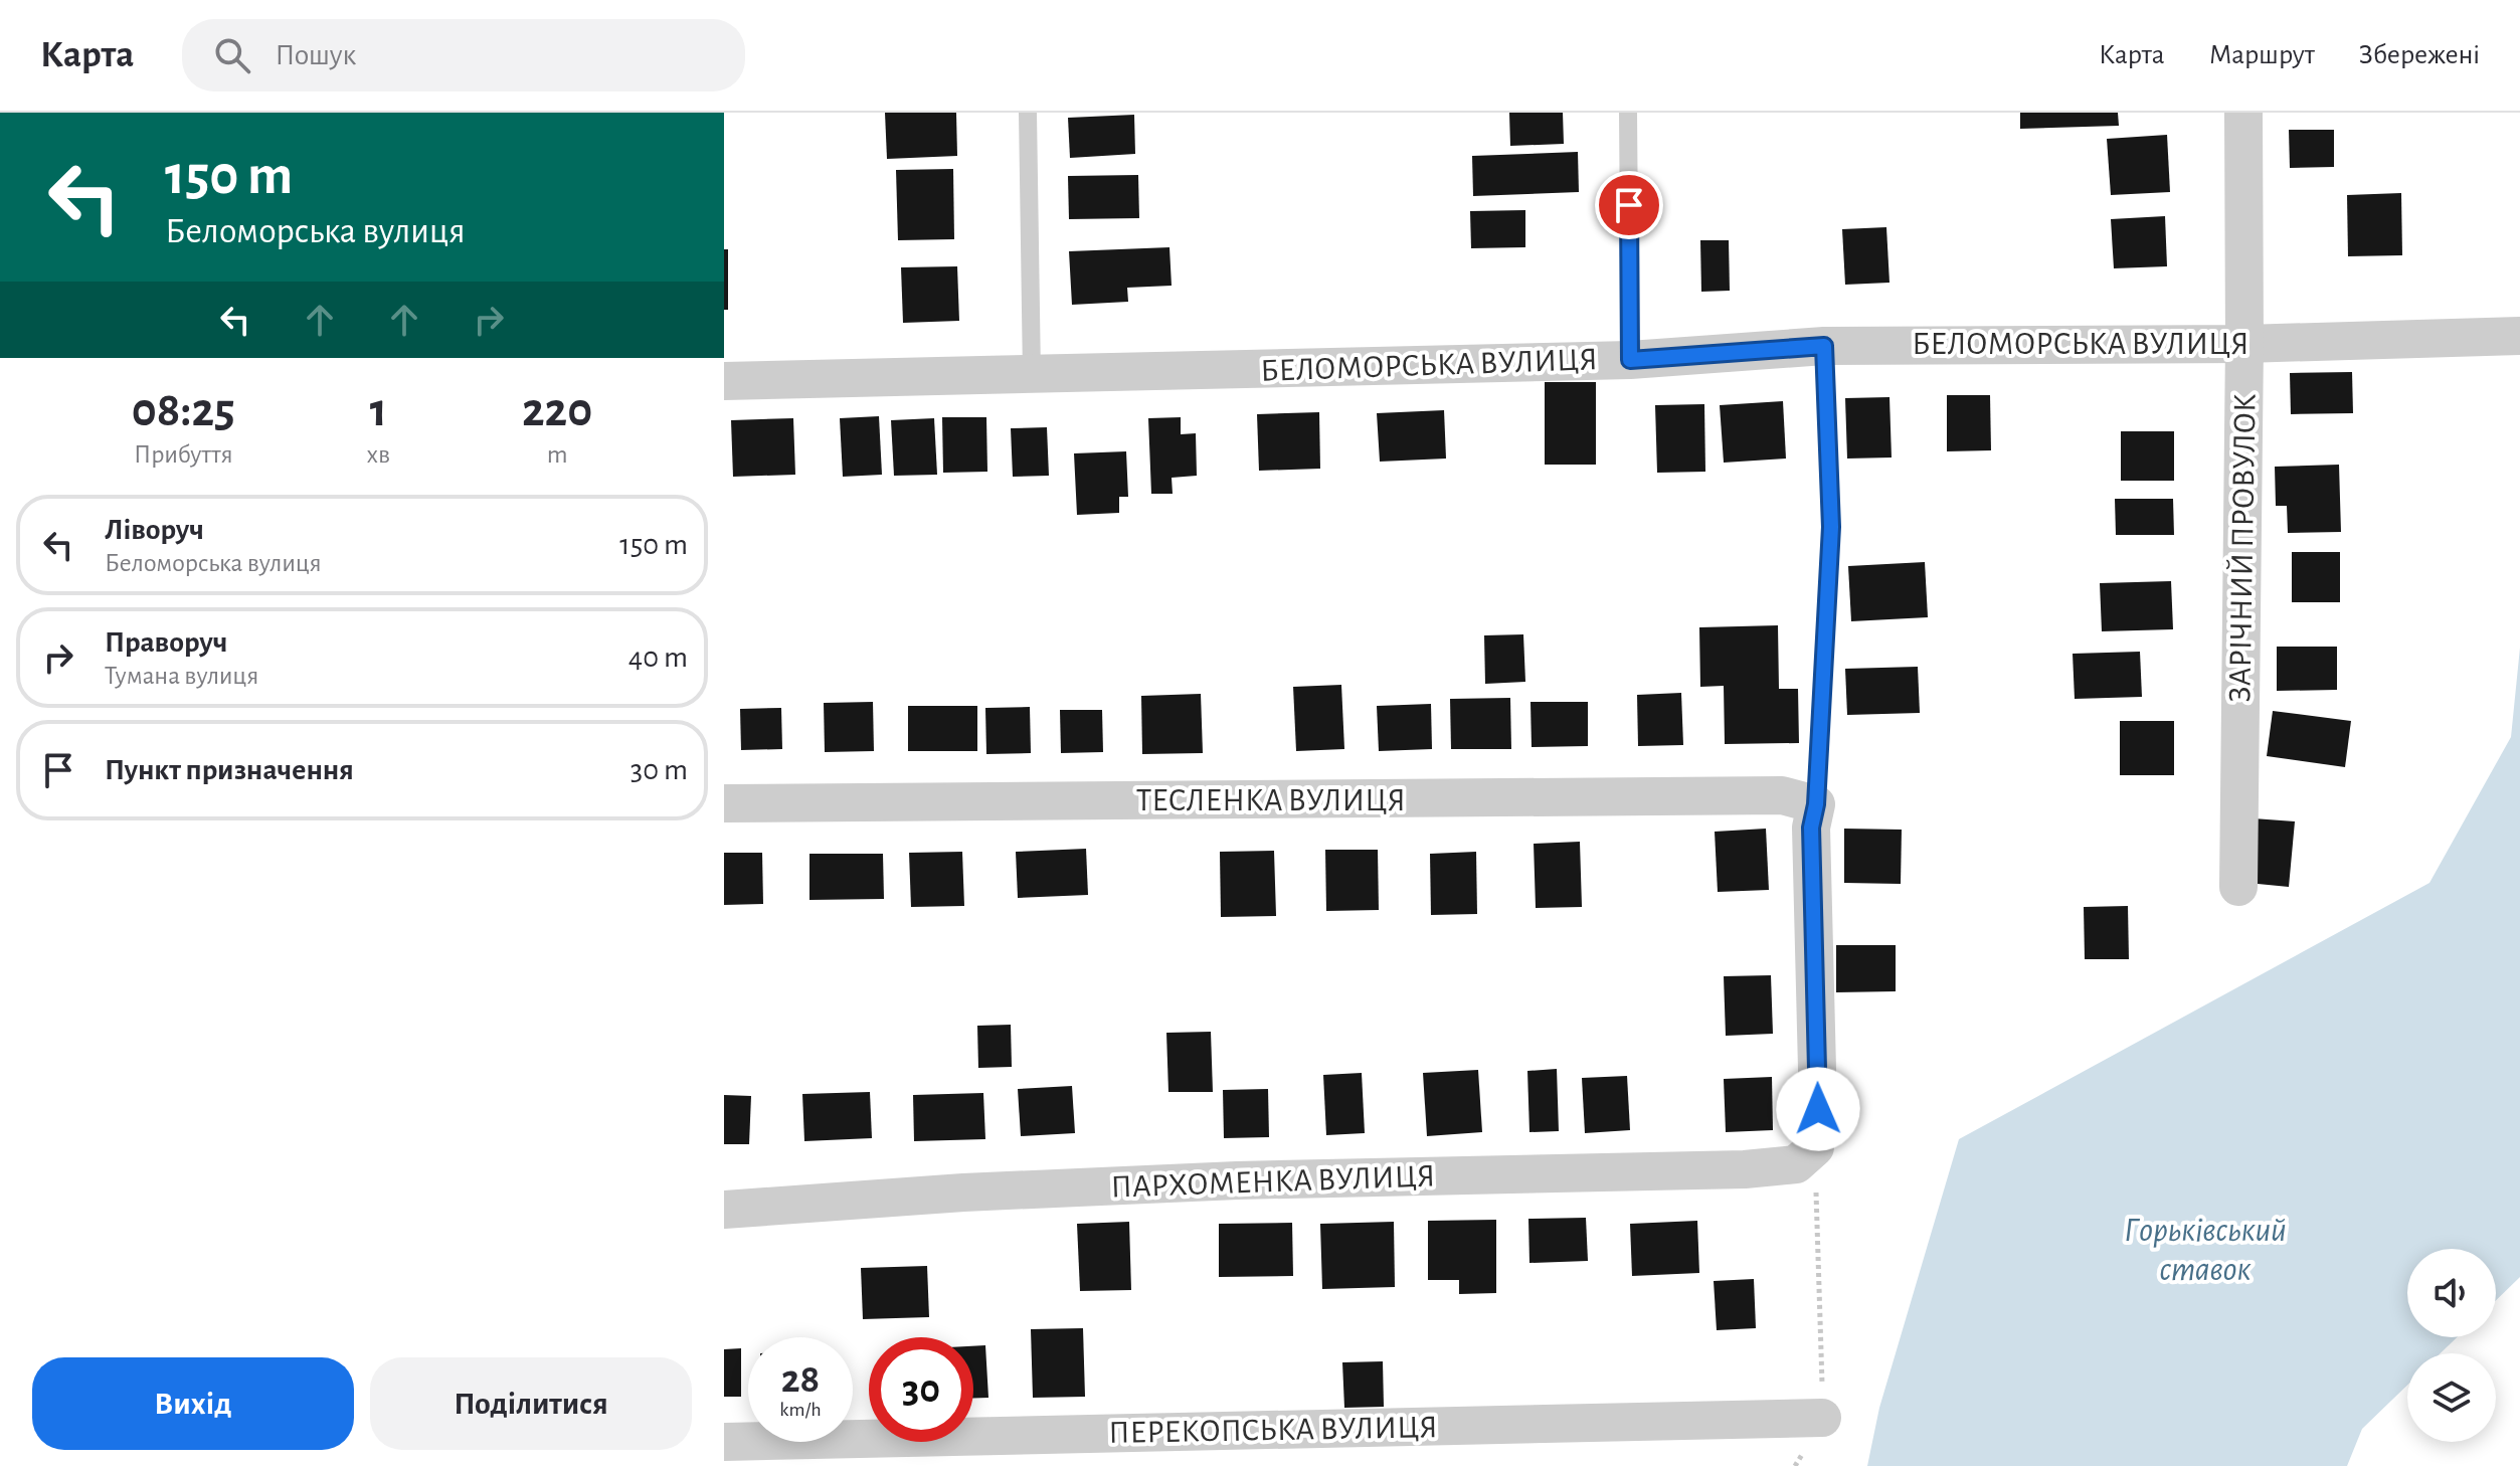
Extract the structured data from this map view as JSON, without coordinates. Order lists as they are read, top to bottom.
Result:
{
  "streets": {
    "street": [
      "БЕЛОМОРСЬКА ВУЛИЦЯ",
      "ЗАРІЧНИЙ ПРОВУЛОК",
      "ТЕСЛЕНКА ВУЛИЦЯ",
      "ПАРХОМЕНКА ВУЛИЦЯ",
      "ПЕРЕКОПСЬКА ВУЛИЦЯ"
    ]
  },
  "crossings": [
    ["БЕЛОМОРСЬКА ВУЛИЦЯ", "ЗАРІЧНИЙ ПРОВУЛОК"]
  ],
  "water": ["Горьківський ставок"],
  "page": {
    "header": "Карта",
    "search": "Пошук",
    "nav": ["Карта", "Маршрут", "Збережені"],
    "turn": ["150 m", "Беломорська вулиця"],
    "eta": [
      "08:25",
      "Прибуття",
      "1",
      "хв",
      "220",
      "m"
    ],
    "list": [
      {
        "name": "Ліворуч",
        "note": "Беломорська вулиця",
        "value": "150 m"
      },
      {
        "name": "Праворуч",
        "note": "Тумана вулиця",
        "value": "40 m"
      },
      {
        "name": "Пункт призначення",
        "value": "30 m"
      }
    ],
    "speed": "28 km/h",
    "limit": "30",
    "buttons": ["Вихід", "Поділитися"]
  }
}
